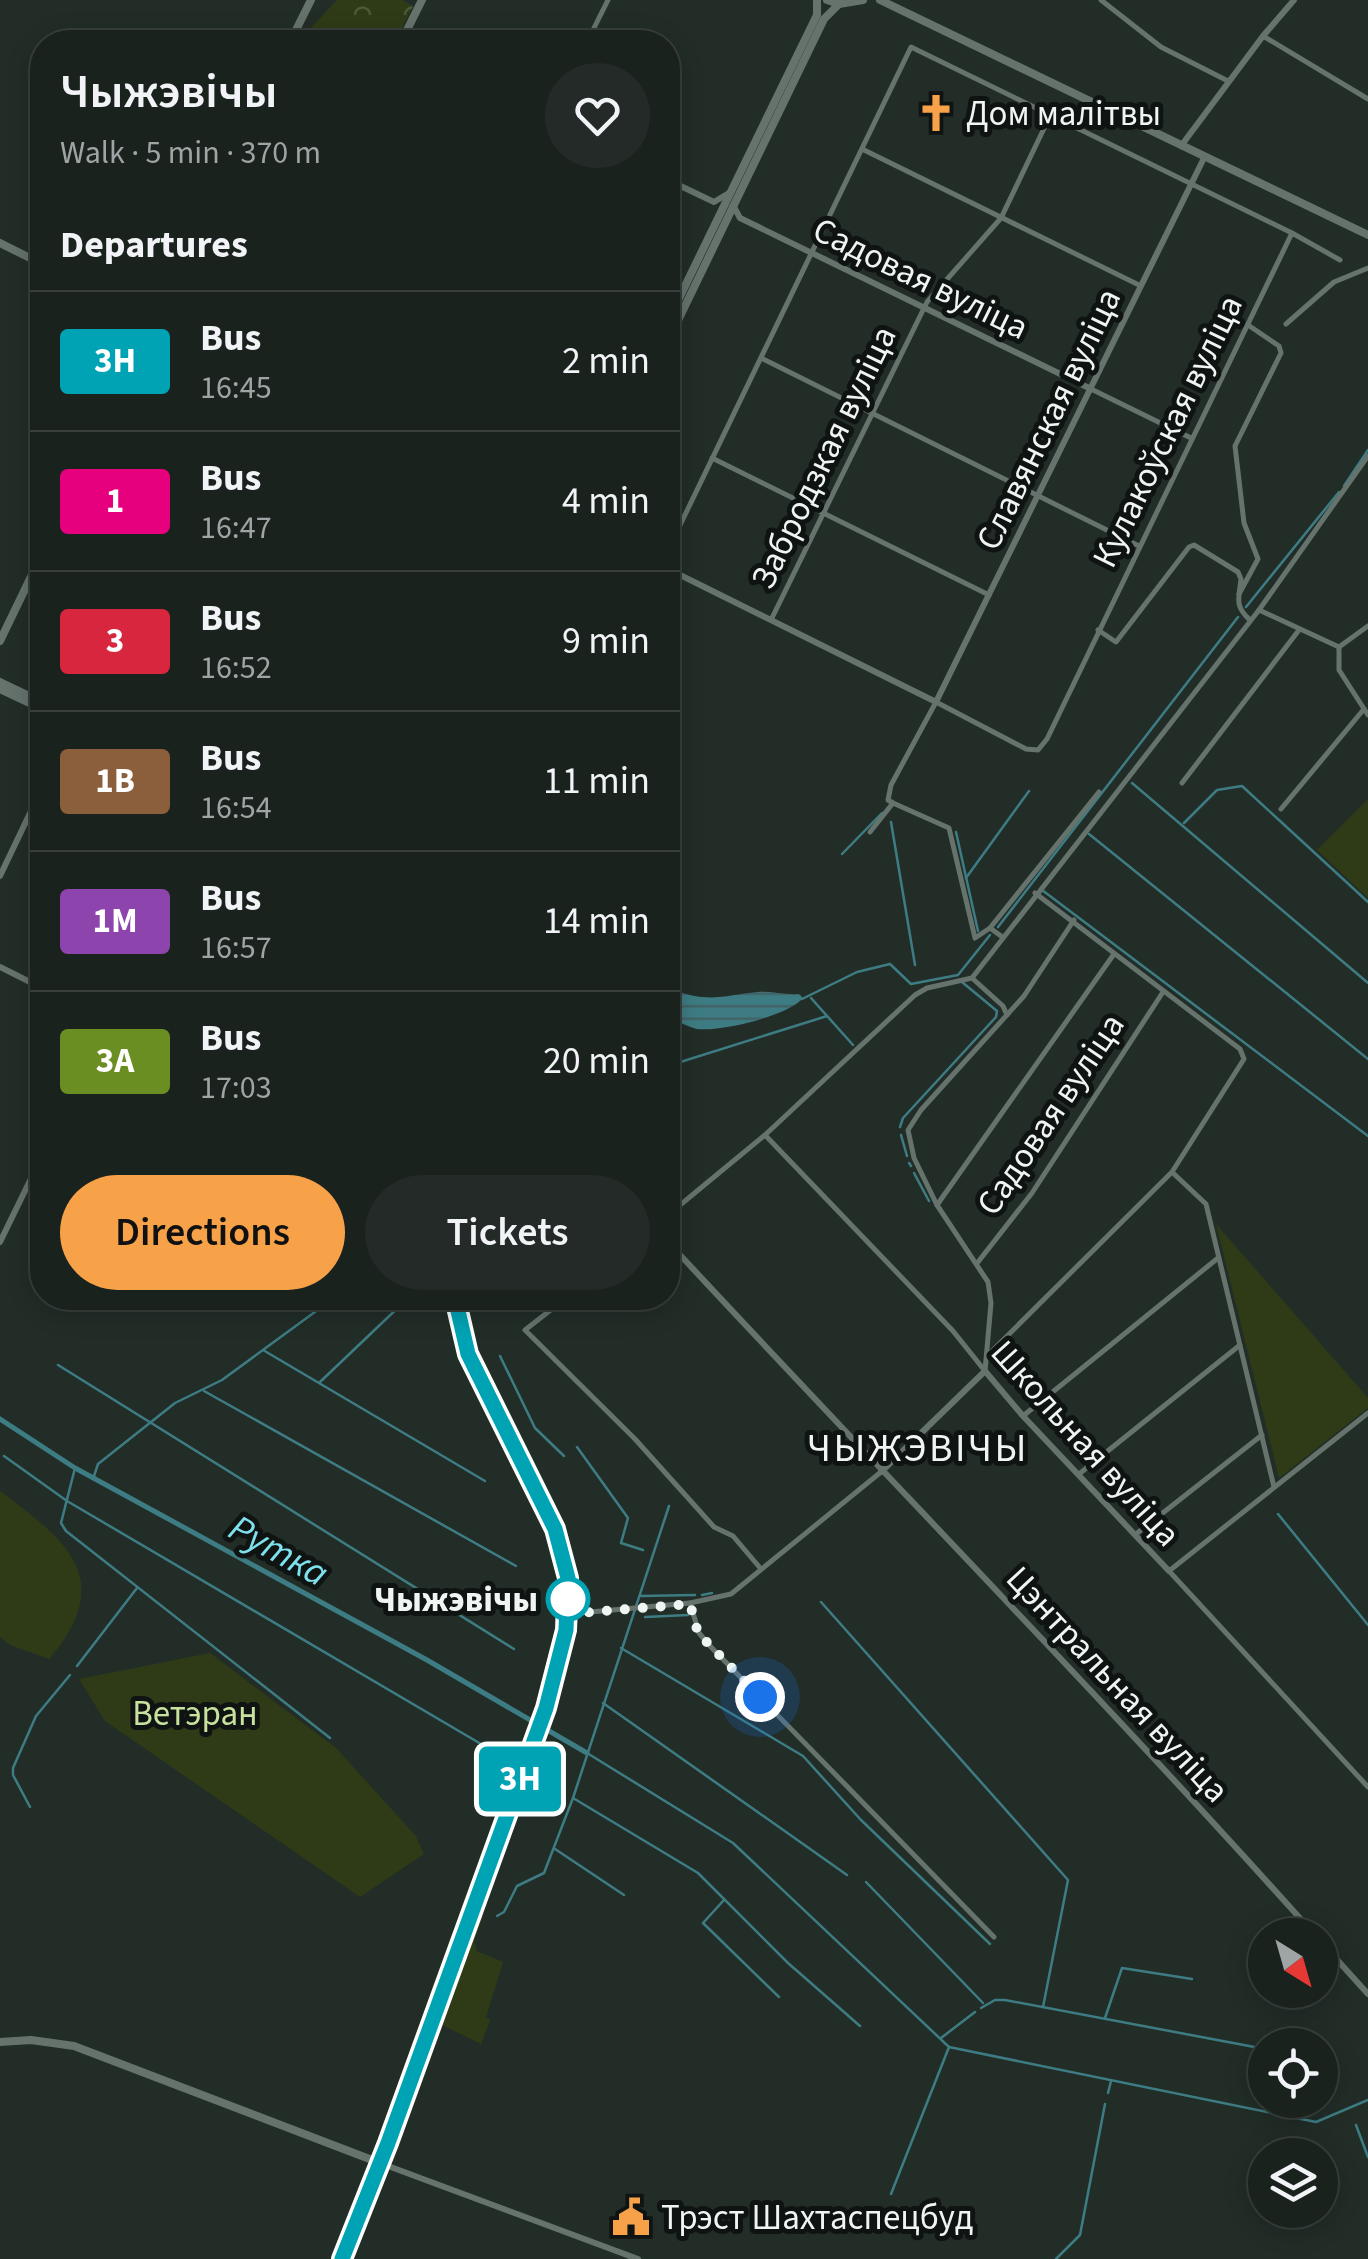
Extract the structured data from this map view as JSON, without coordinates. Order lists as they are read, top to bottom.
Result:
{
  "streets": {
    "street": [
      "Садовая вуліца",
      "Славянская вуліца",
      "Кулакоўская вуліца",
      "Забродзкая вуліца",
      "Школьная вуліца",
      "Цэнтральная вуліца"
    ]
  },
  "crossings": [
    ["Садовая вуліца", "Славянская вуліца"],
    ["Садовая вуліца", "Кулакоўская вуліца"],
    ["Садовая вуліца", "Забродзкая вуліца"],
    ["Славянская вуліца", "Кулакоўская вуліца"]
  ],
  "districts": ["ЧЫЖЭВІЧЫ"],
  "water": ["Рутка"],
  "parks": ["Ветэран"],
  "places": {
    "church": ["Дом малітвы"],
    "other": ["Чыжэвічы"],
    "public building": ["Трэст Шахтаспецбуд"]
  },
  "lines": ["bus line 3Н"],
  "north": "bottom right",
  "page": {
    "on_map": "3Н",
    "heading": [
      ["Чыжэвічы", "Walk · 5 min · 370 m"],
      "Departures"
    ],
    "list": [
      {
        "mark": "3Н",
        "name": "Bus",
        "note": "16:45",
        "value": "2 min"
      },
      {
        "mark": "1",
        "name": "Bus",
        "note": "16:47",
        "value": "4 min"
      },
      {
        "mark": "3",
        "name": "Bus",
        "note": "16:52",
        "value": "9 min"
      },
      {
        "mark": "1В",
        "name": "Bus",
        "note": "16:54",
        "value": "11 min"
      },
      {
        "mark": "1М",
        "name": "Bus",
        "note": "16:57",
        "value": "14 min"
      },
      {
        "mark": "3А",
        "name": "Bus",
        "note": "17:03",
        "value": "20 min"
      }
    ],
    "buttons": ["Directions", "Tickets"]
  }
}
